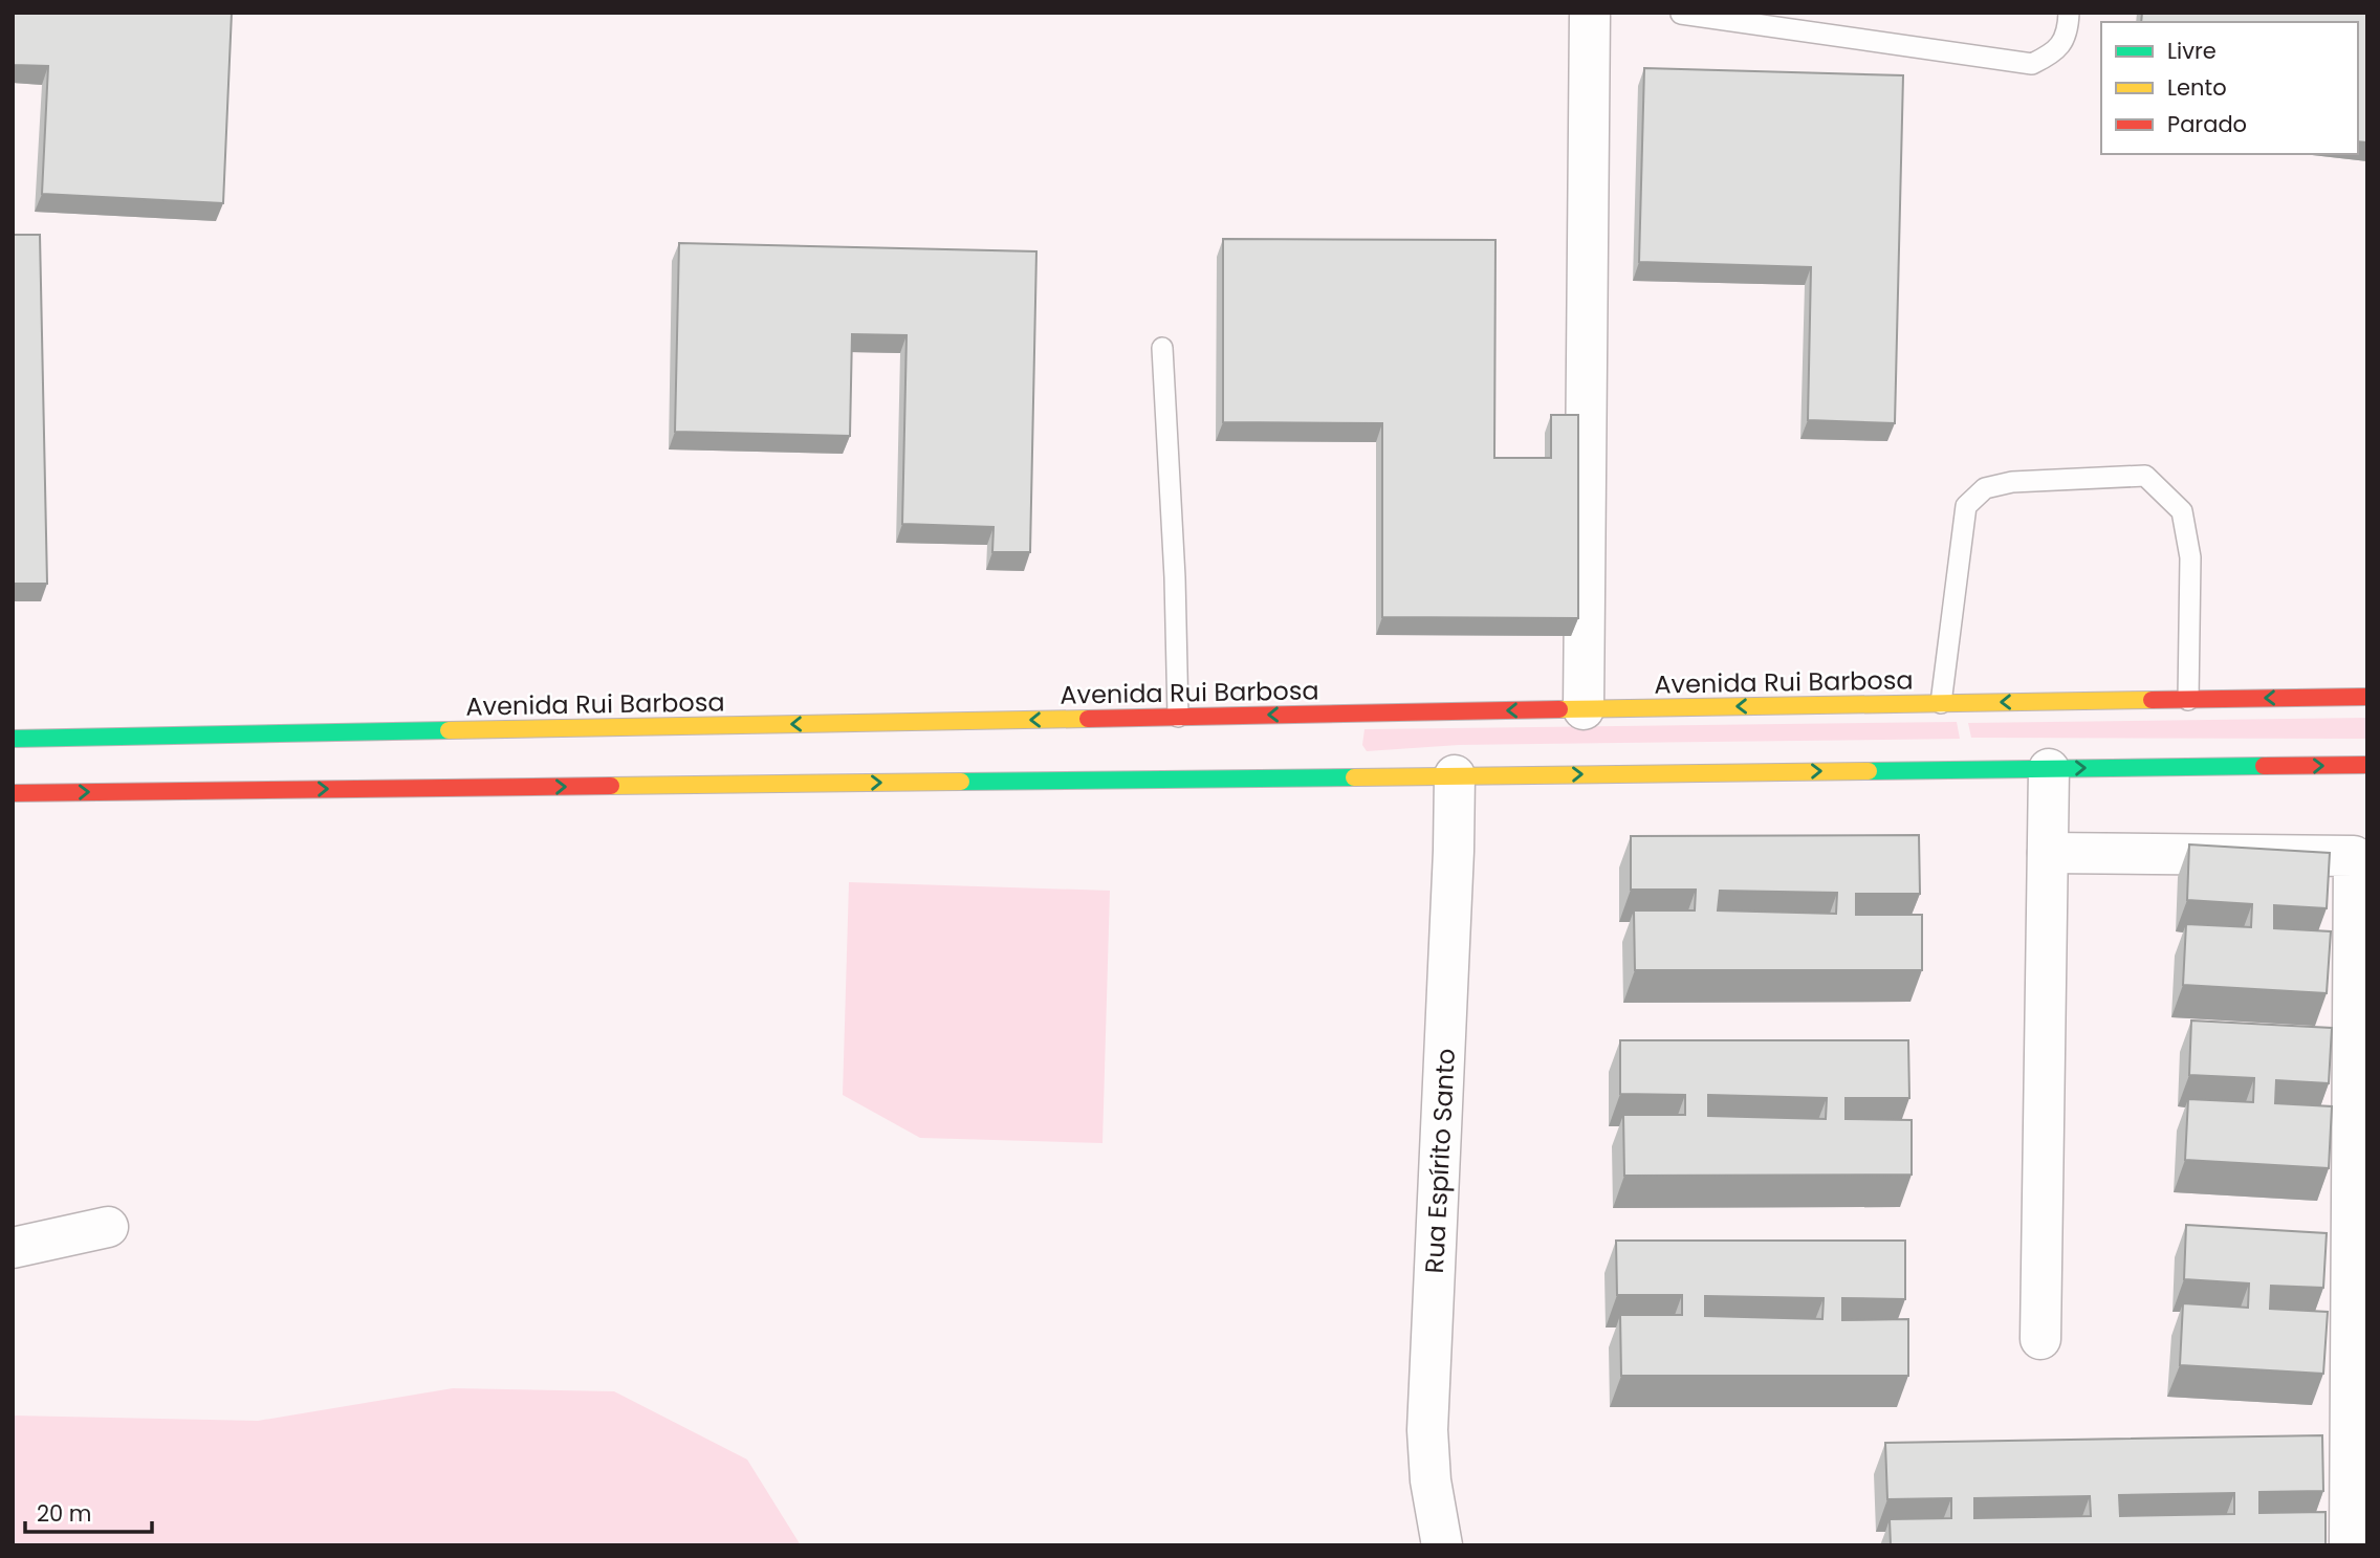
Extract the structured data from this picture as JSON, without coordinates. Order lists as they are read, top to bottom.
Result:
{
  "streets": {
    "main road": ["Avenida Rui Barbosa"],
    "street": ["Rua Espírito Santo"]
  },
  "legend": ["Livre", "Lento", "Parado"],
  "scale_bar": "20 m"
}
